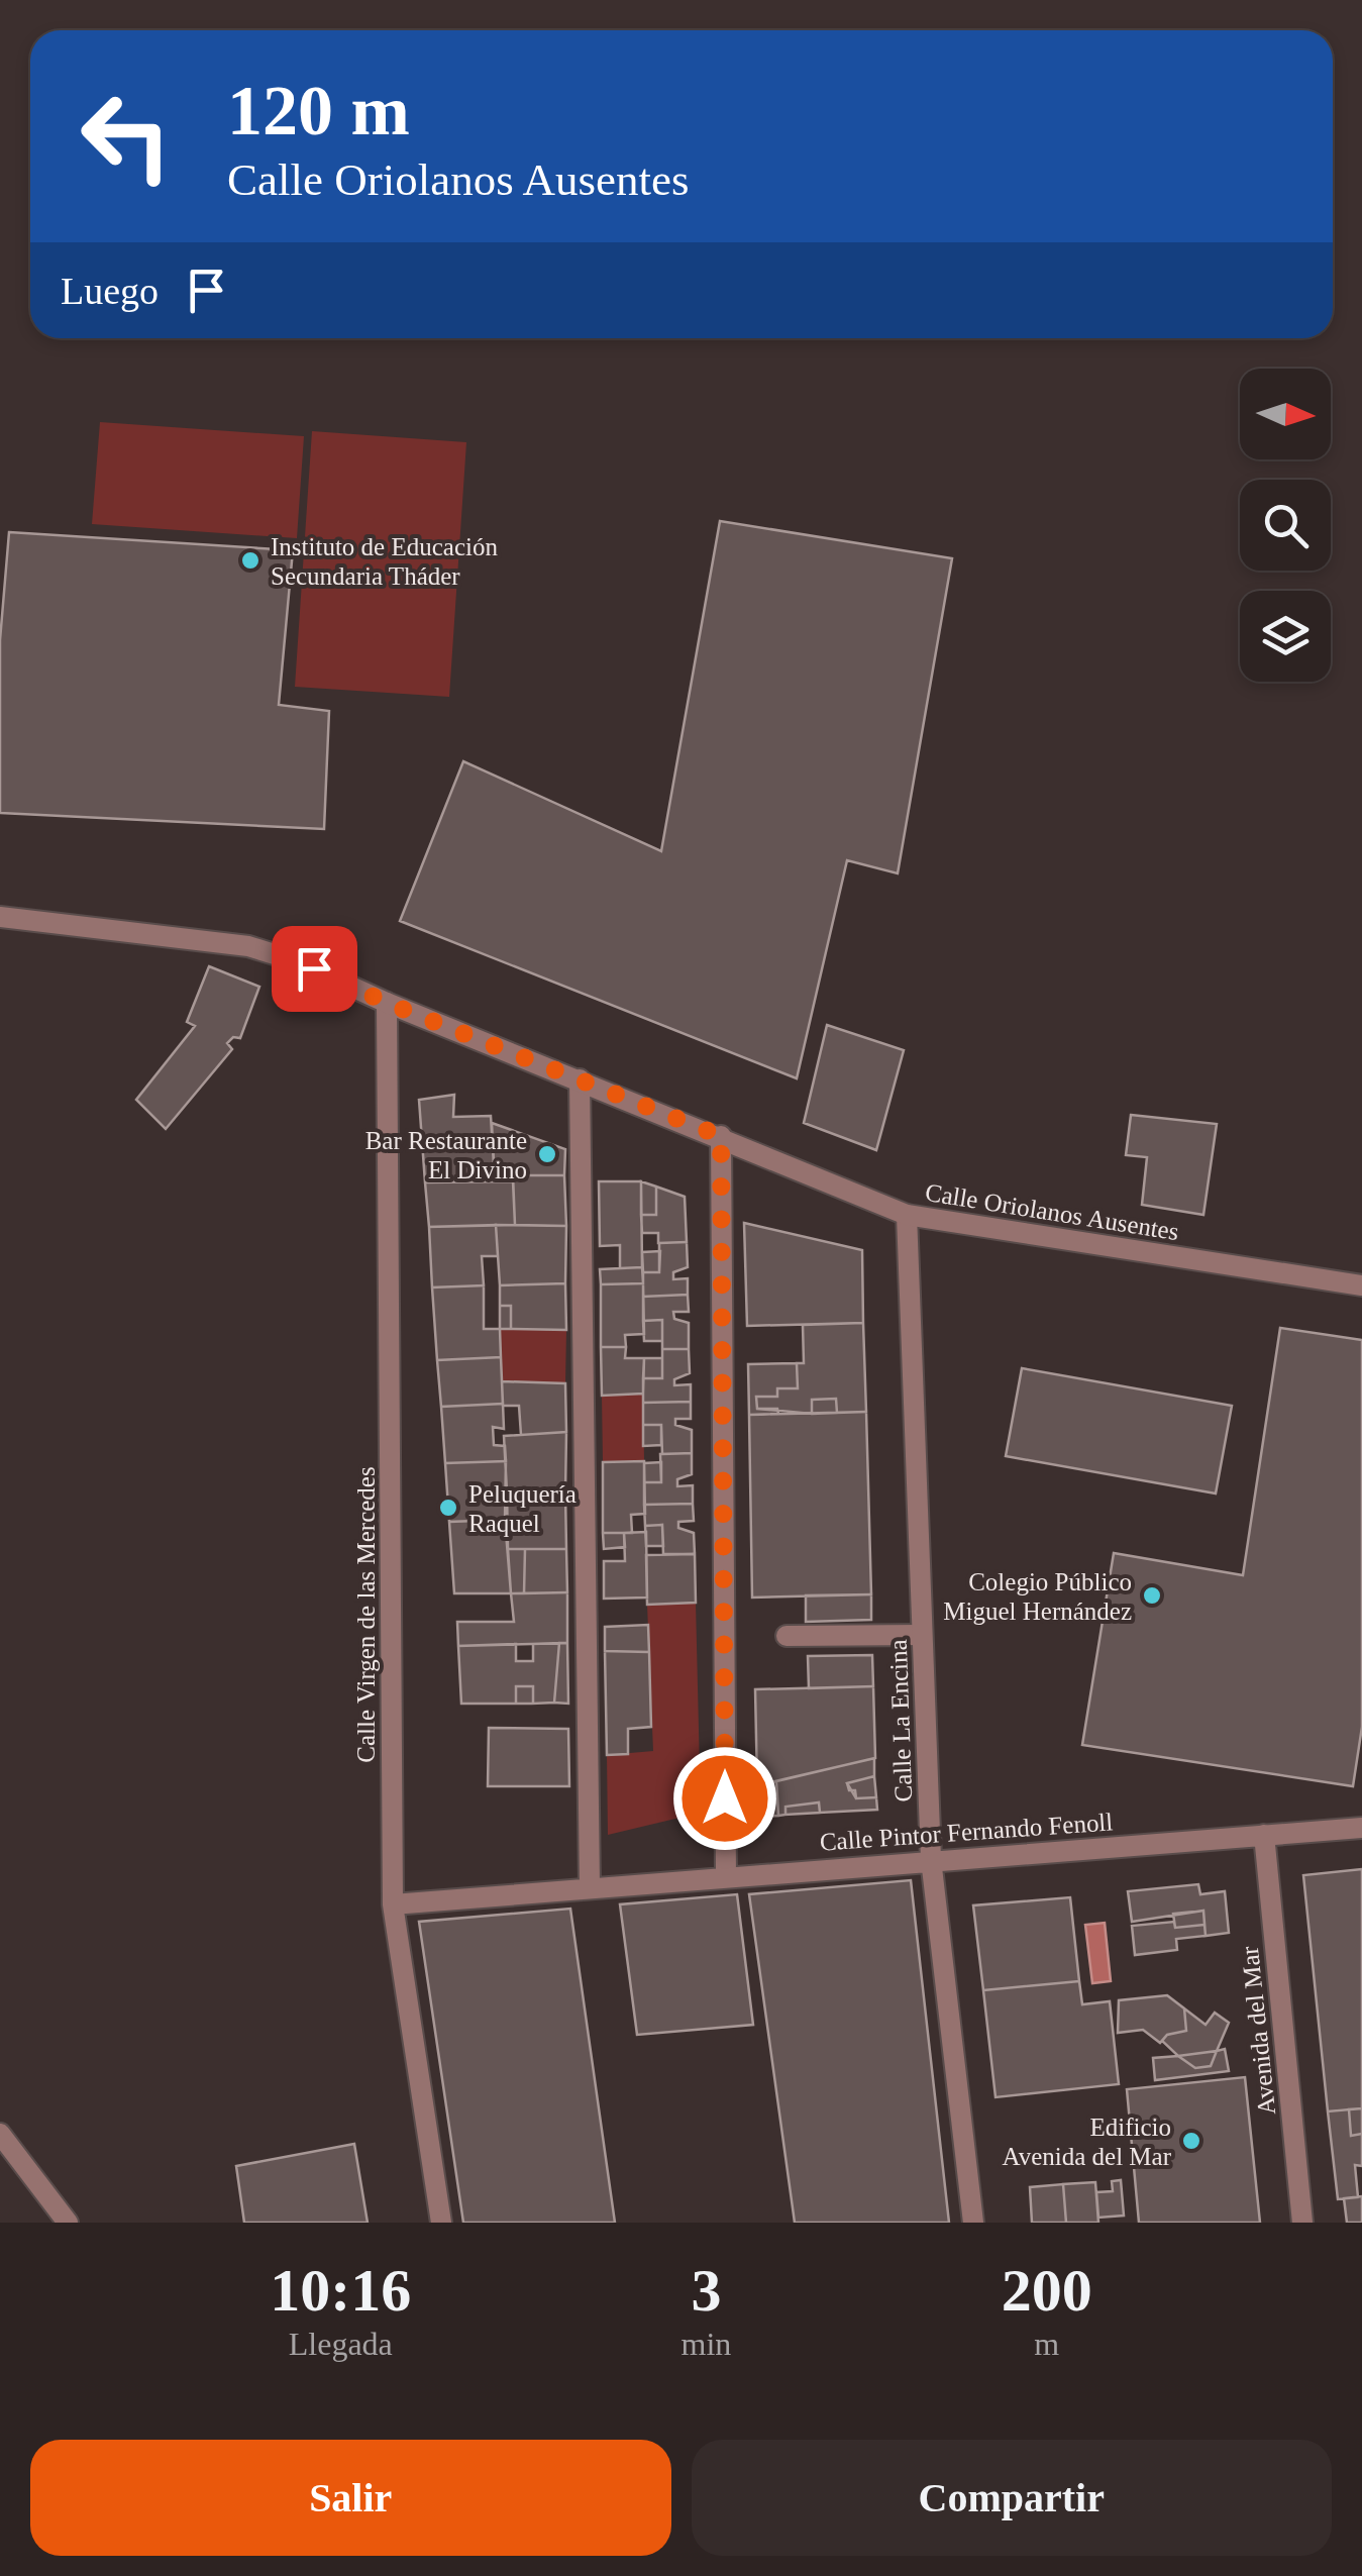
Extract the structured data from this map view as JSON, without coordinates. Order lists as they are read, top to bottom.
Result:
{
  "streets": {
    "street": [
      "Calle Oriolanos Ausentes",
      "Calle Virgen de las Mercedes",
      "Calle La Encina",
      "Calle Pintor Fernando Fenoll",
      "Avenida del Mar"
    ]
  },
  "crossings": [
    ["Calle Oriolanos Ausentes", "Calle Virgen de las Mercedes"],
    ["Calle Oriolanos Ausentes", "Calle La Encina"],
    ["Calle Virgen de las Mercedes", "Calle Pintor Fernando Fenoll"],
    ["Calle La Encina", "Calle Pintor Fernando Fenoll"],
    ["Calle Pintor Fernando Fenoll", "Avenida del Mar"]
  ],
  "places": [
    "Instituto de Educación Secundaria Tháder",
    "Bar Restaurante El Divino",
    "Peluquería Raquel",
    "Colegio Público Miguel Hernández",
    "Edificio Avenida del Mar"
  ],
  "north": "right",
  "page": {
    "turn": ["120 m", "Calle Oriolanos Ausentes"],
    "then": "Luego",
    "eta": [
      "10:16",
      "Llegada",
      "3",
      "min",
      "200",
      "m"
    ],
    "buttons": ["Salir", "Compartir"]
  }
}
